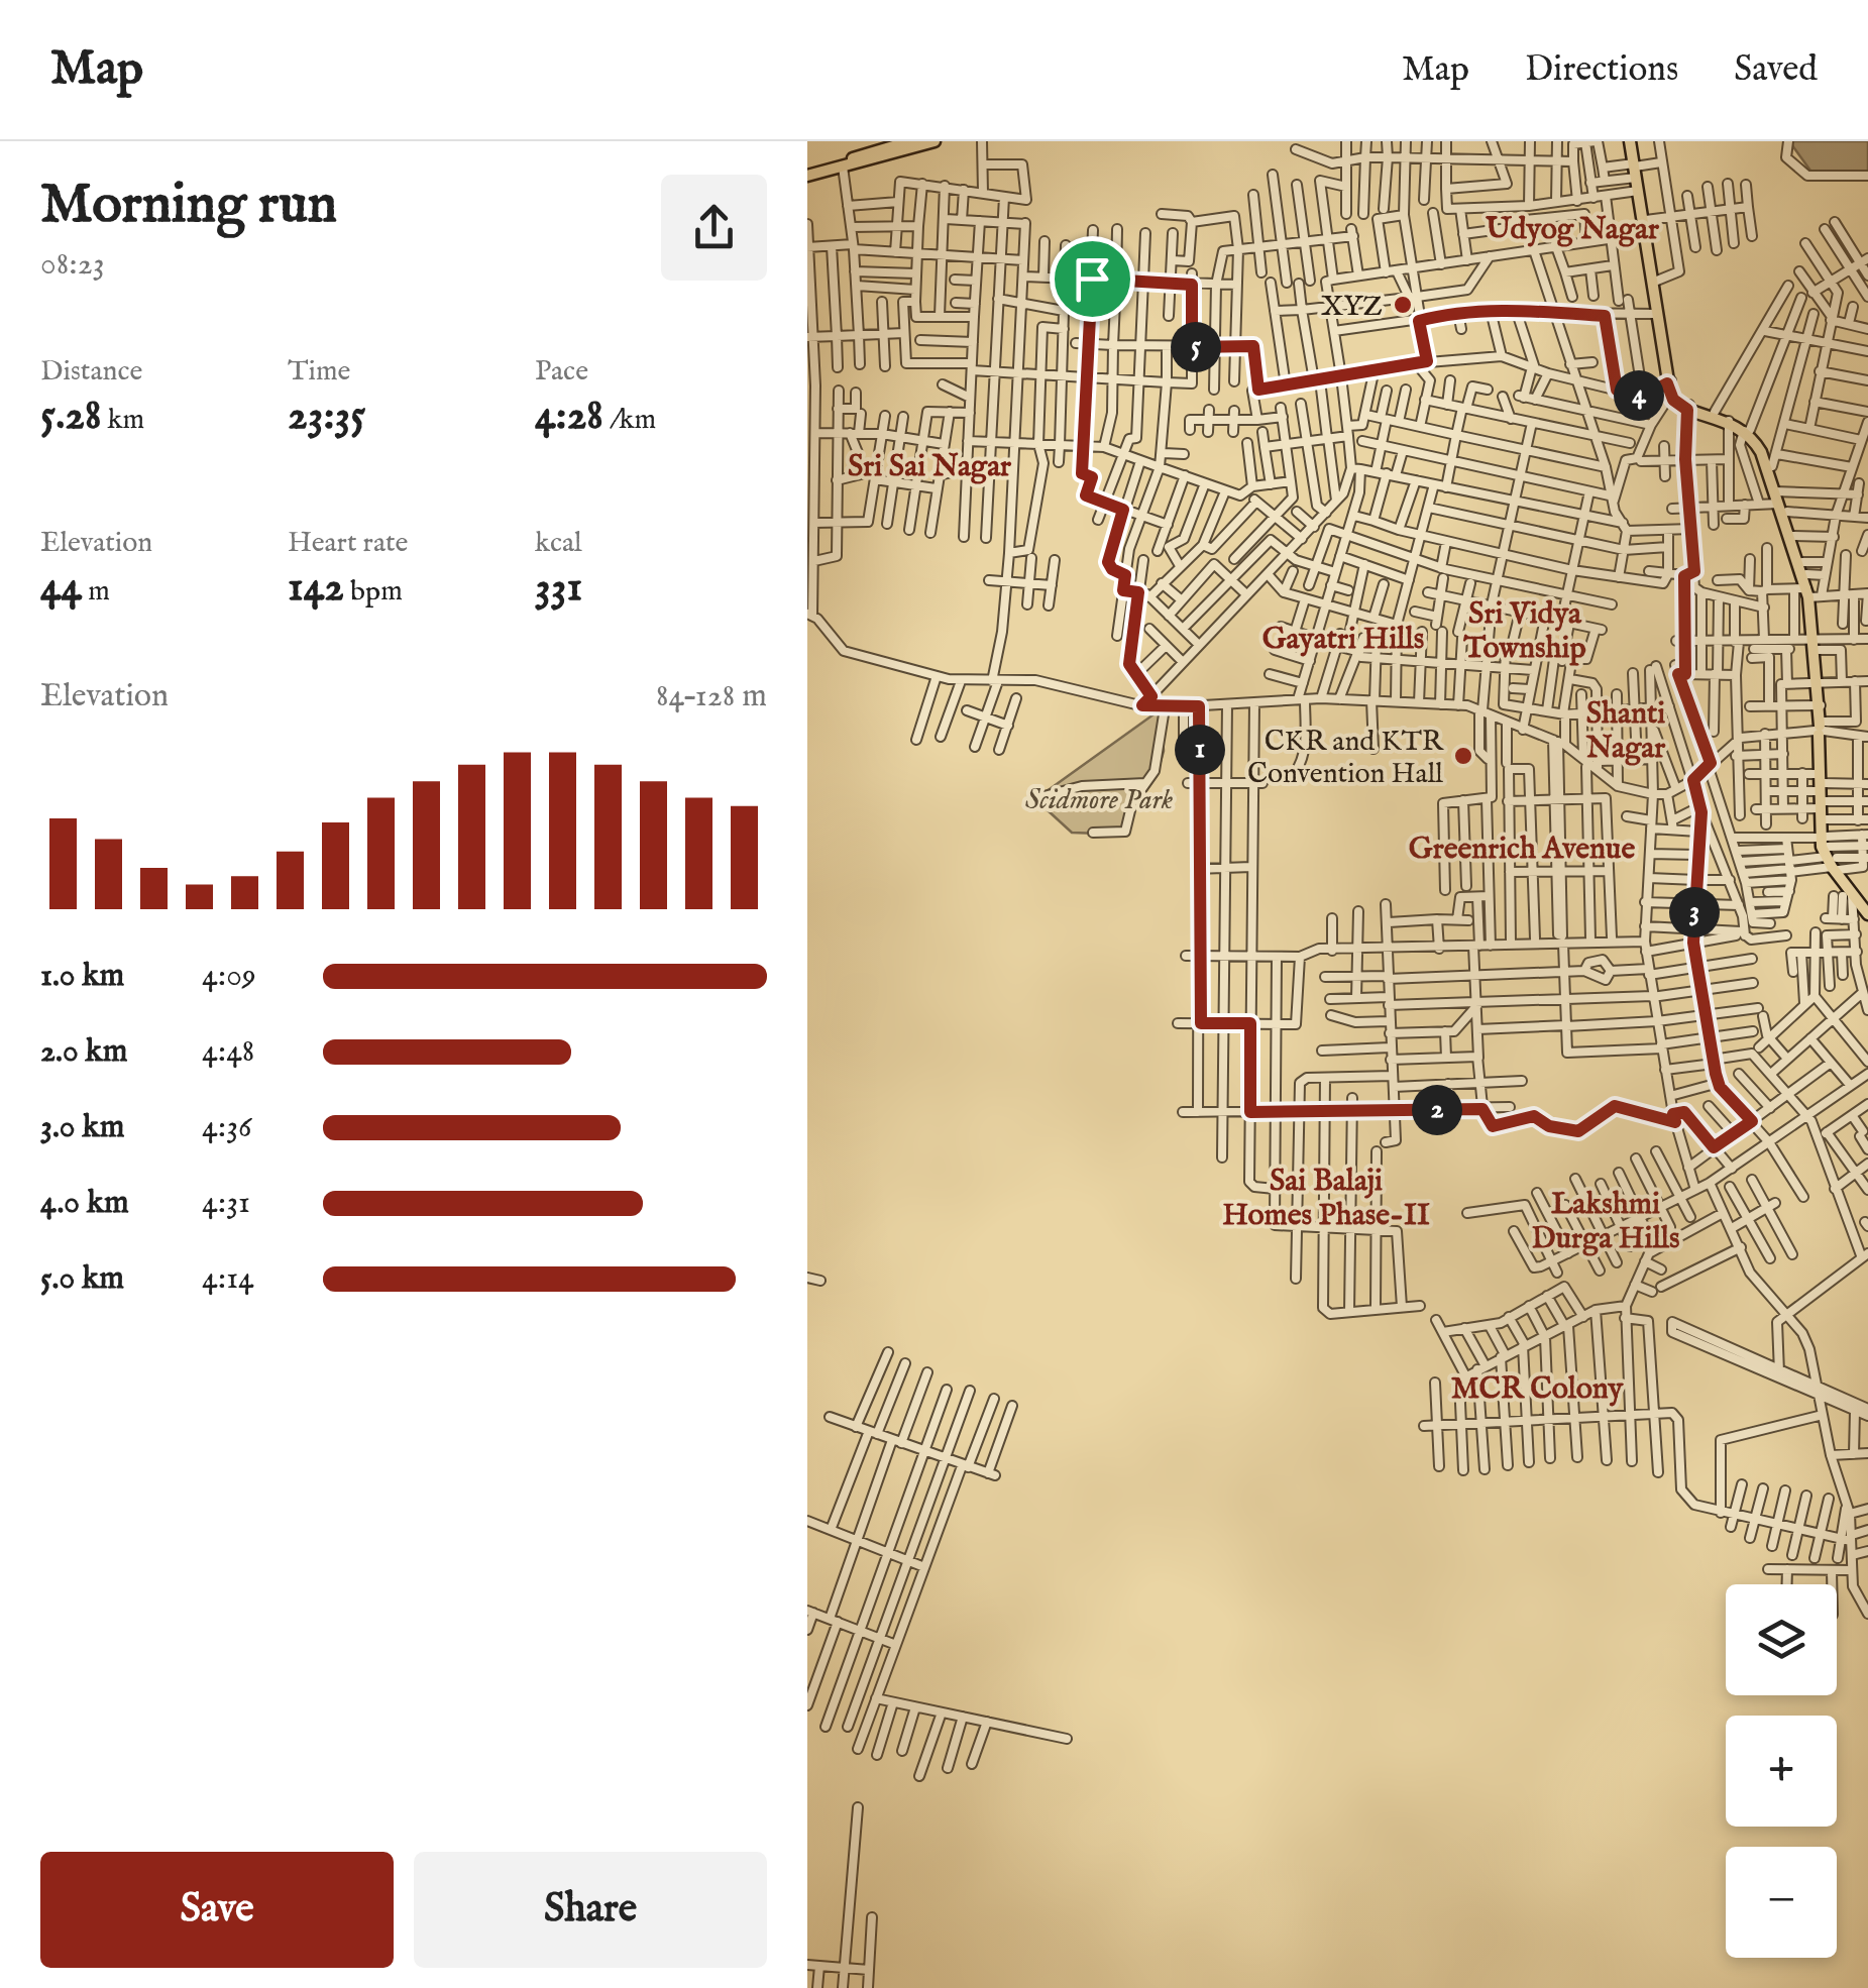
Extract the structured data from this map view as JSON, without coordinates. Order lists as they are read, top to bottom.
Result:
{
  "districts": [
    "Udyog Nagar",
    "Sri Sai Nagar",
    "Sri Vidya Township",
    "Gayatri Hills",
    "Shanti Nagar",
    "Greenrich Avenue",
    "Sai Balaji Homes Phase-II",
    "Lakshmi Durga Hills",
    "MCR Colony"
  ],
  "parks": ["Scidmore Park"],
  "places": ["XYZ", "CKR and KTR Convention Hall"],
  "page": {
    "header": "Map",
    "nav": ["Map", "Directions", "Saved"],
    "heading": ["Morning run", "08:23"],
    "stats": [
      ["Distance", "5.28 km"],
      ["Time", "23:35"],
      ["Pace", "4:28 /km"],
      ["Elevation", "44 m"],
      ["Heart rate", "142 bpm"],
      ["kcal", "331"]
    ],
    "pins": [
      "5",
      "4",
      "1",
      "3",
      "2"
    ],
    "chart": ["Elevation", "84–128 m"],
    "list": [
      {
        "name": "1.0 km",
        "note": "4:09"
      },
      {
        "name": "2.0 km",
        "note": "4:48"
      },
      {
        "name": "3.0 km",
        "note": "4:36"
      },
      {
        "name": "4.0 km",
        "note": "4:31"
      },
      {
        "name": "5.0 km",
        "note": "4:14"
      }
    ],
    "map_buttons": ["+", "−"],
    "buttons": ["Save", "Share"]
  }
}
